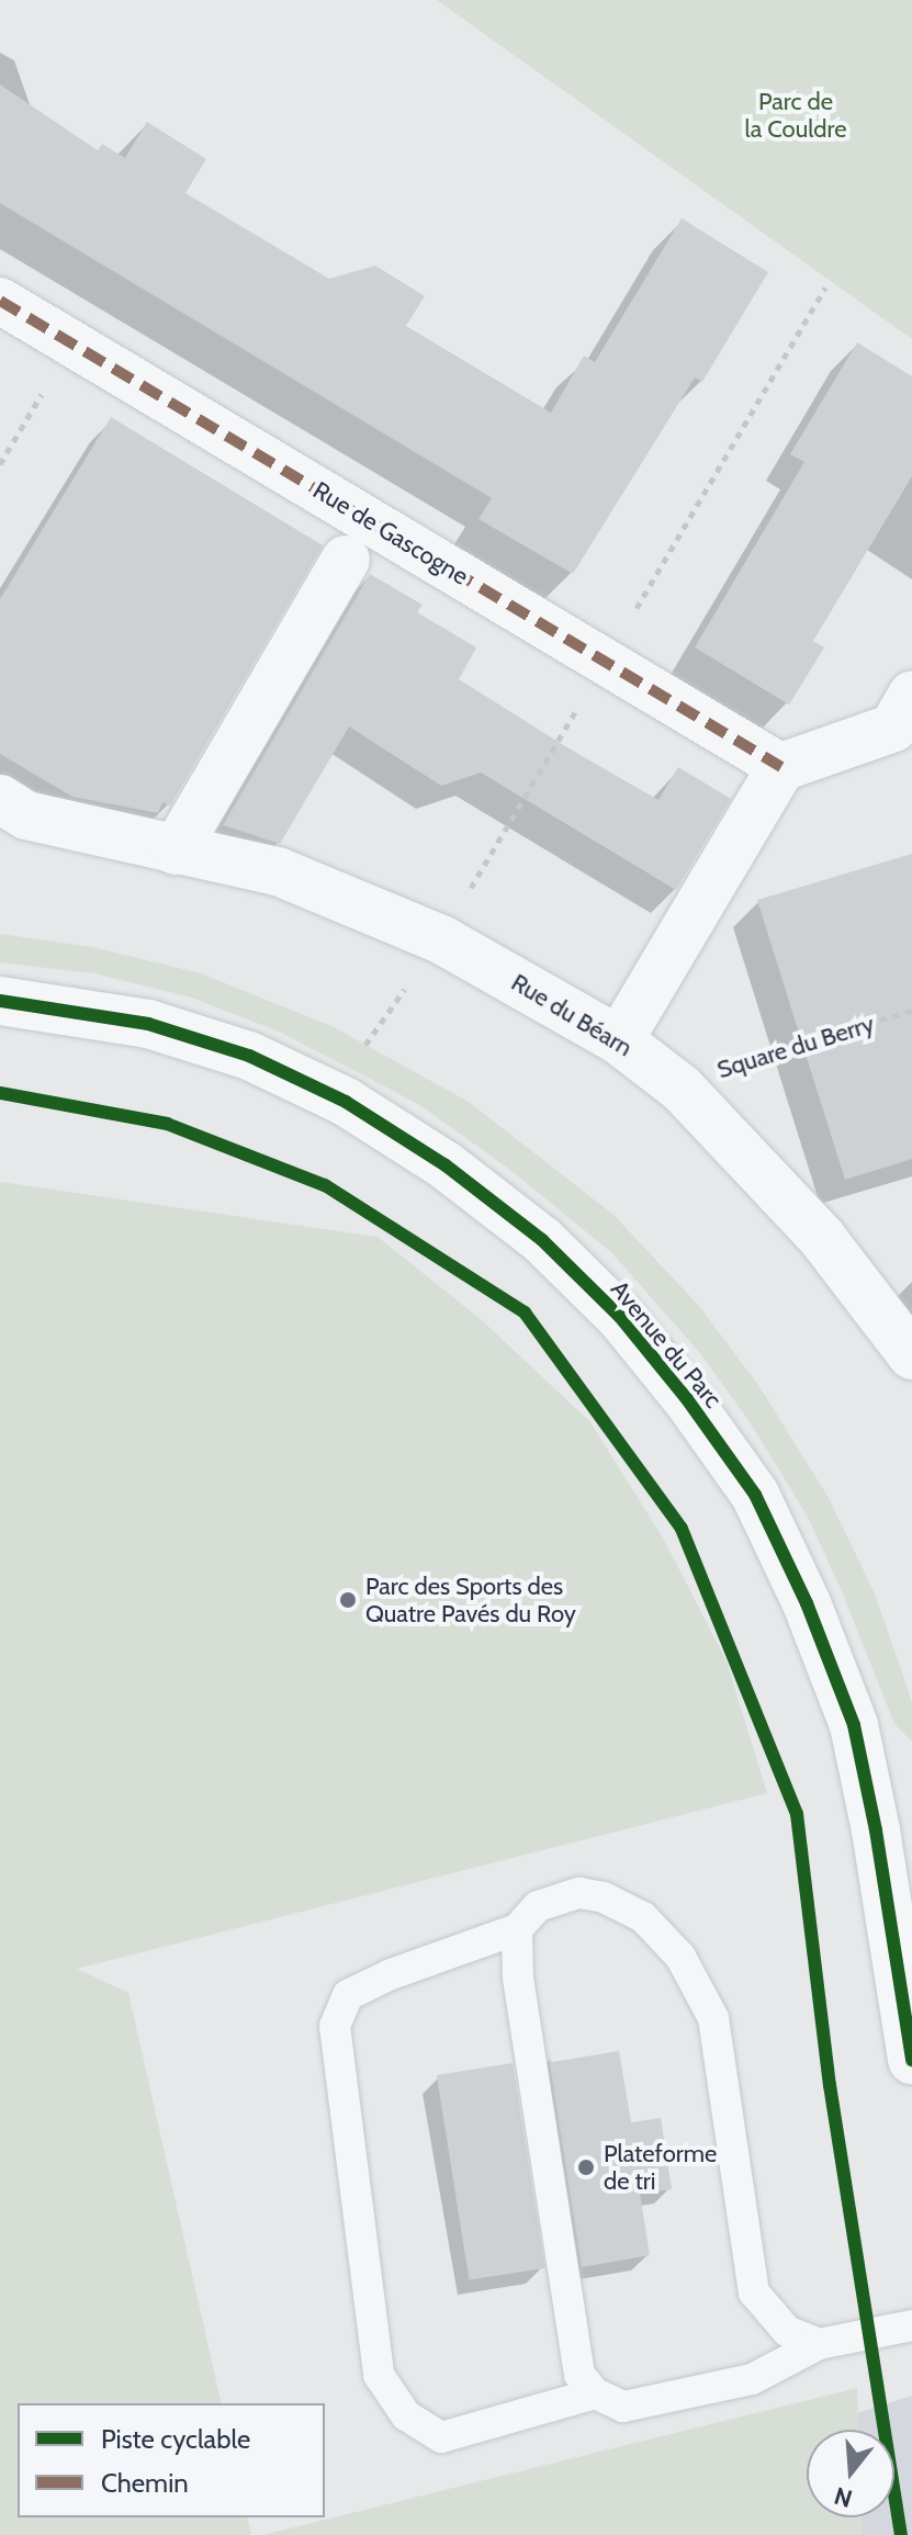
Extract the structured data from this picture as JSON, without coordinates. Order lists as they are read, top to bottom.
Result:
{
  "streets": {
    "street": ["Rue de Gascogne", "Rue du Béarn", "Avenue du Parc"],
    "path": ["Square du Berry"]
  },
  "crossings": [
    ["Rue du Béarn", "Square du Berry"]
  ],
  "parks": ["Parc de la Couldre"],
  "places": ["Parc des Sports des Quatre Pavés du Roy", "Plateforme de tri"],
  "legend": ["Piste cyclable", "Chemin"],
  "north": "bottom"
}
